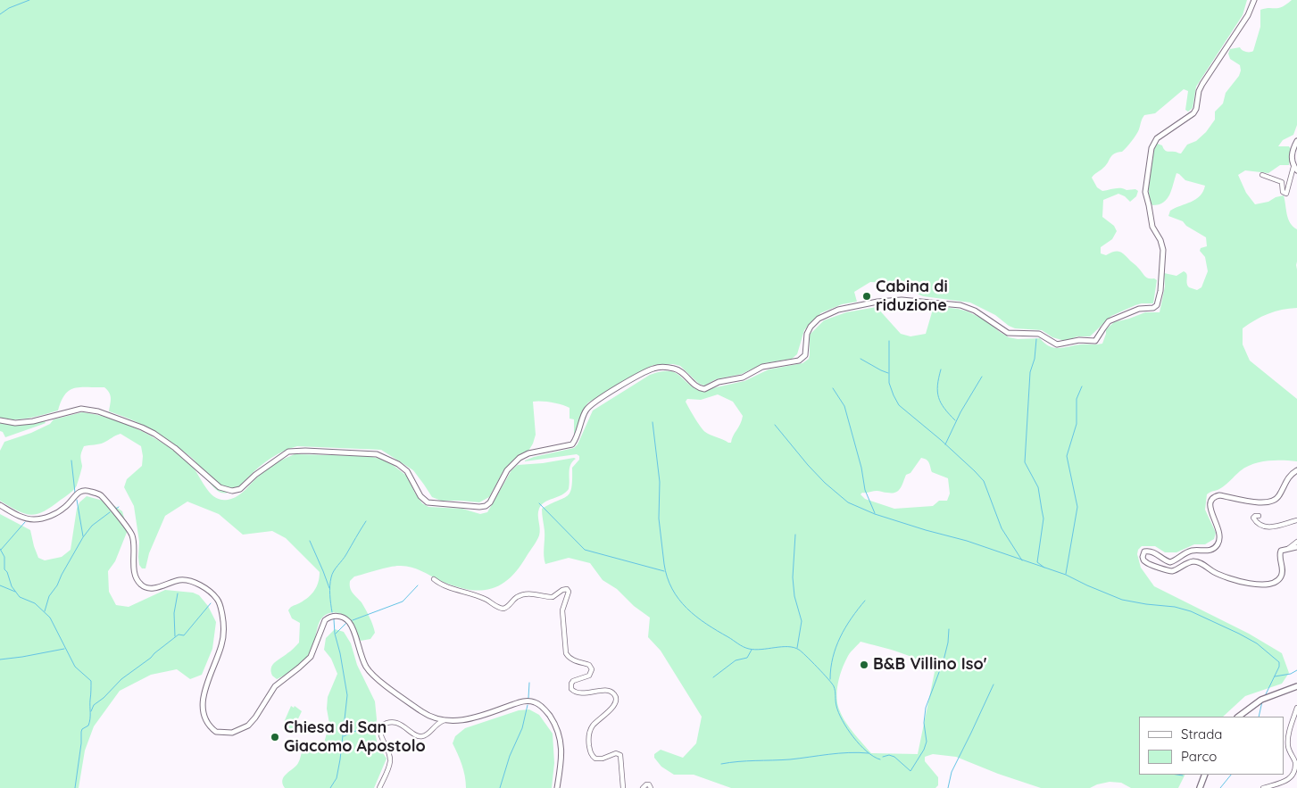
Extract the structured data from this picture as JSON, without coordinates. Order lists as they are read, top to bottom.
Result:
{
  "places": ["Cabina di riduzione", "B&B Villino Iso'", "Chiesa di San Giacomo Apostolo"],
  "legend": ["Strada", "Parco"]
}
